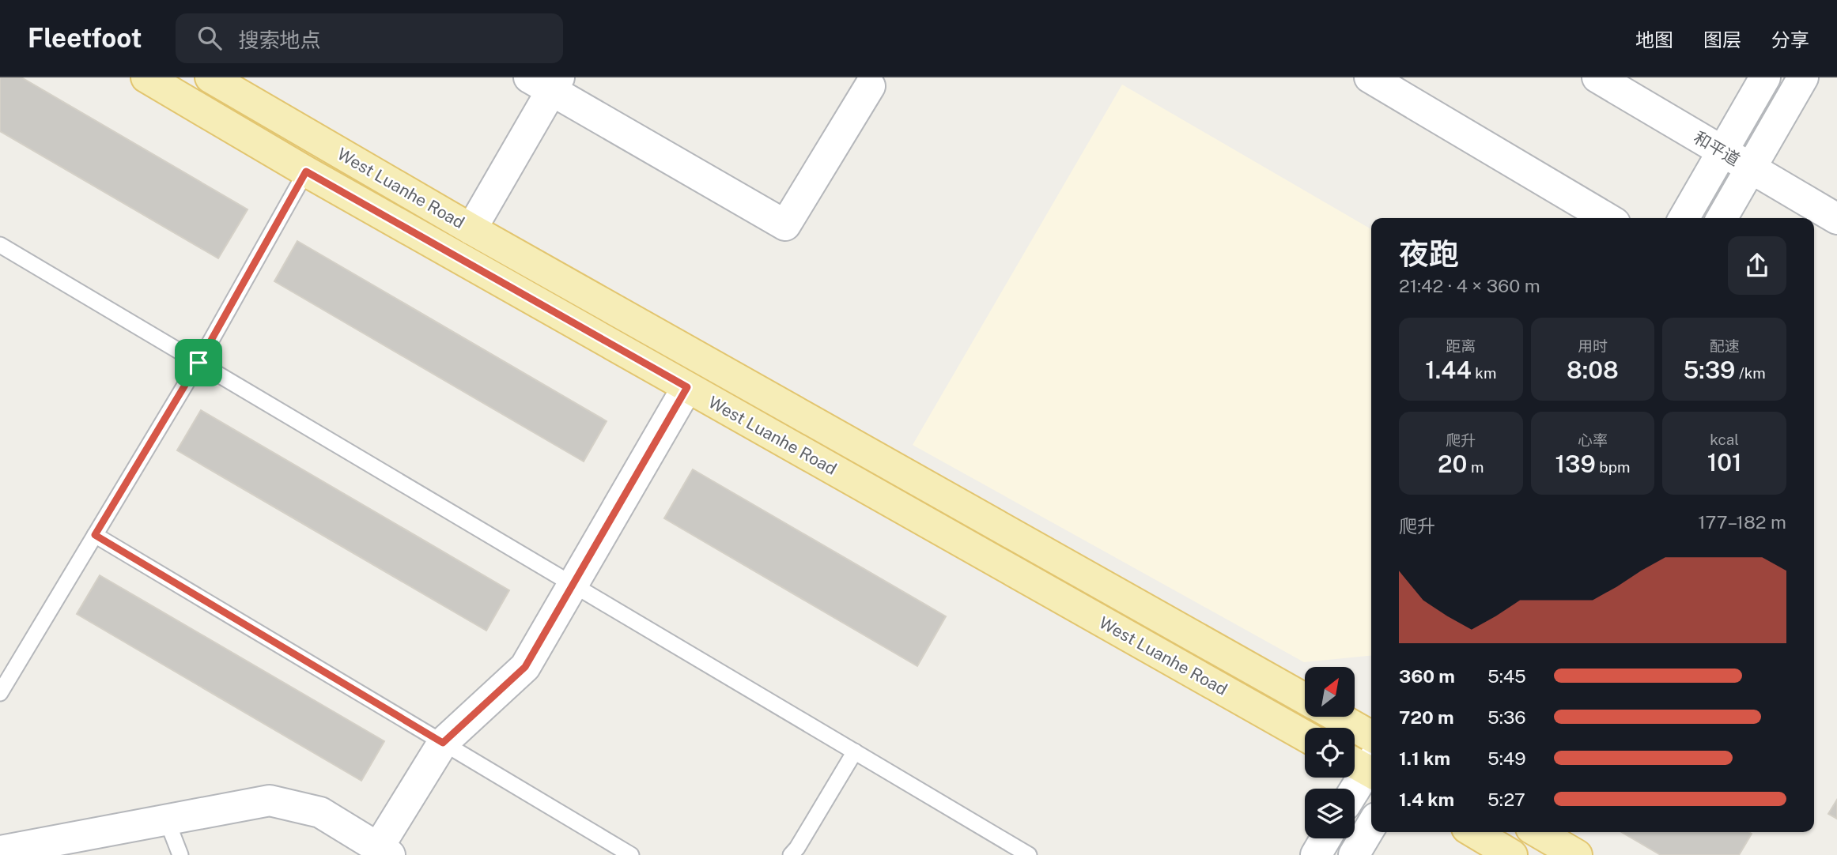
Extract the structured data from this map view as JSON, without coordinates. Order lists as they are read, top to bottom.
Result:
{
  "streets": {
    "main road": ["West Luanhe Road"],
    "street": ["和平道"]
  },
  "north": "top right",
  "page": {
    "header": "Fleetfoot",
    "search": "搜索地点",
    "nav": ["地图", "图层", "分享"],
    "heading": ["夜跑", "21:42 · 4 × 360 m"],
    "stats": [
      ["距离", "1.44 km"],
      ["用时", "8:08"],
      ["配速", "5:39 /km"],
      ["爬升", "20 m"],
      ["心率", "139 bpm"],
      ["kcal", "101"]
    ],
    "chart": ["爬升", "177–182 m"],
    "list": [
      {
        "name": "360 m",
        "note": "5:45"
      },
      {
        "name": "720 m",
        "note": "5:36"
      },
      {
        "name": "1.1 km",
        "note": "5:49"
      },
      {
        "name": "1.4 km",
        "note": "5:27"
      }
    ]
  }
}
